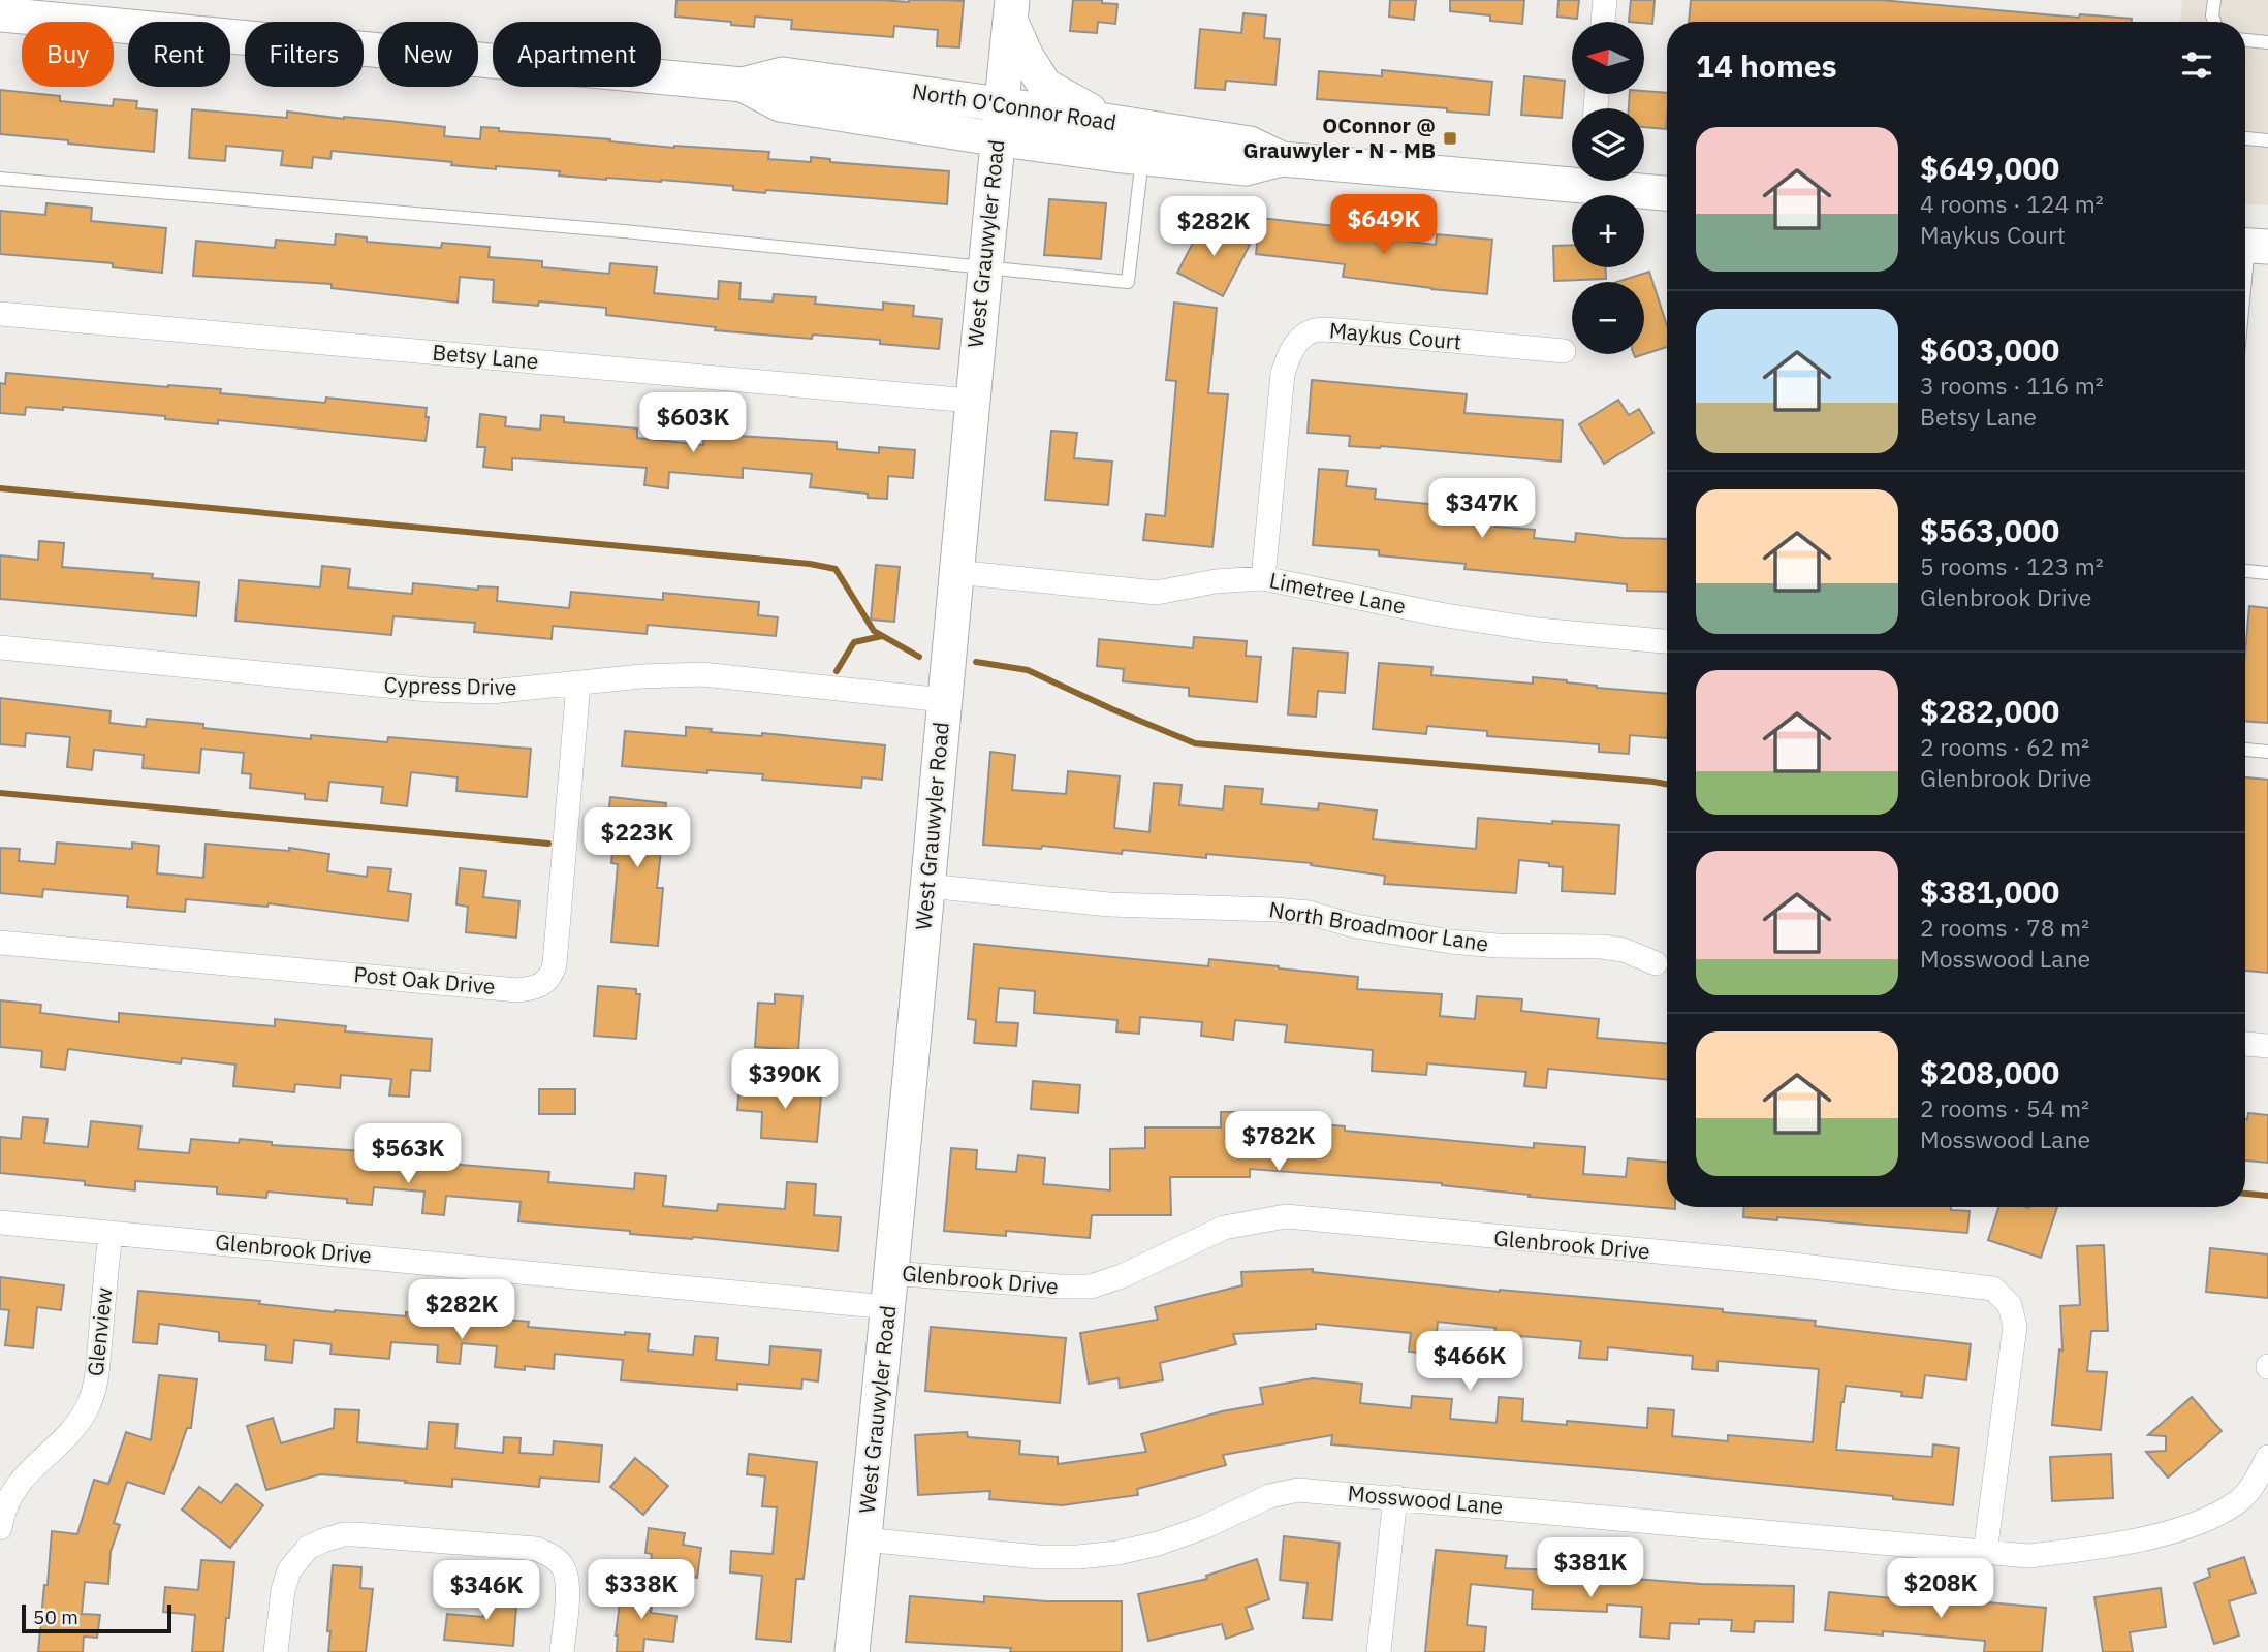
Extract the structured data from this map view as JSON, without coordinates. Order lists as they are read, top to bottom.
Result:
{
  "streets": {
    "main road": ["North O'Connor Road", "West Grauwyler Road"],
    "street": [
      "Maykus Court",
      "Betsy Lane",
      "Limetree Lane",
      "Cypress Drive",
      "North Broadmoor Lane",
      "Post Oak Drive",
      "Glenbrook Drive",
      "Glenview",
      "Mosswood Lane"
    ]
  },
  "crossings": [
    ["North O'Connor Road", "West Grauwyler Road"],
    ["West Grauwyler Road", "Betsy Lane"],
    ["West Grauwyler Road", "Limetree Lane"],
    ["West Grauwyler Road", "Cypress Drive"],
    ["West Grauwyler Road", "North Broadmoor Lane"],
    ["West Grauwyler Road", "Glenbrook Drive"],
    ["West Grauwyler Road", "Mosswood Lane"],
    ["Maykus Court", "Limetree Lane"],
    ["Cypress Drive", "Post Oak Drive"],
    ["Glenbrook Drive", "Glenview"],
    ["Glenbrook Drive", "Mosswood Lane"]
  ],
  "places": {
    "transit": ["OConnor @ Grauwyler - N - MB"]
  },
  "scale_bar": "50 m",
  "north": "left",
  "page": {
    "map_buttons": ["+", "−"],
    "chip": [
      "Buy",
      "Rent",
      "Filters",
      "New",
      "Apartment"
    ],
    "heading": "14 homes",
    "list": [
      {
        "name": "$649,000",
        "note": "4 rooms · 124 m² · Maykus Court"
      },
      {
        "name": "$603,000",
        "note": "3 rooms · 116 m² · Betsy Lane"
      },
      {
        "name": "$563,000",
        "note": "5 rooms · 123 m² · Glenbrook Drive"
      },
      {
        "name": "$282,000",
        "note": "2 rooms · 62 m² · Glenbrook Drive"
      },
      {
        "name": "$381,000",
        "note": "2 rooms · 78 m² · Mosswood Lane"
      },
      {
        "name": "$208,000",
        "note": "2 rooms · 54 m² · Mosswood Lane"
      }
    ],
    "price": [
      "$649K",
      "$282K",
      "$603K",
      "$347K",
      "$223K",
      "$390K",
      "$782K",
      "$563K",
      "$282K",
      "$466K",
      "$381K",
      "$208K",
      "$338K",
      "$346K"
    ],
    "scale": "50 m"
  }
}
